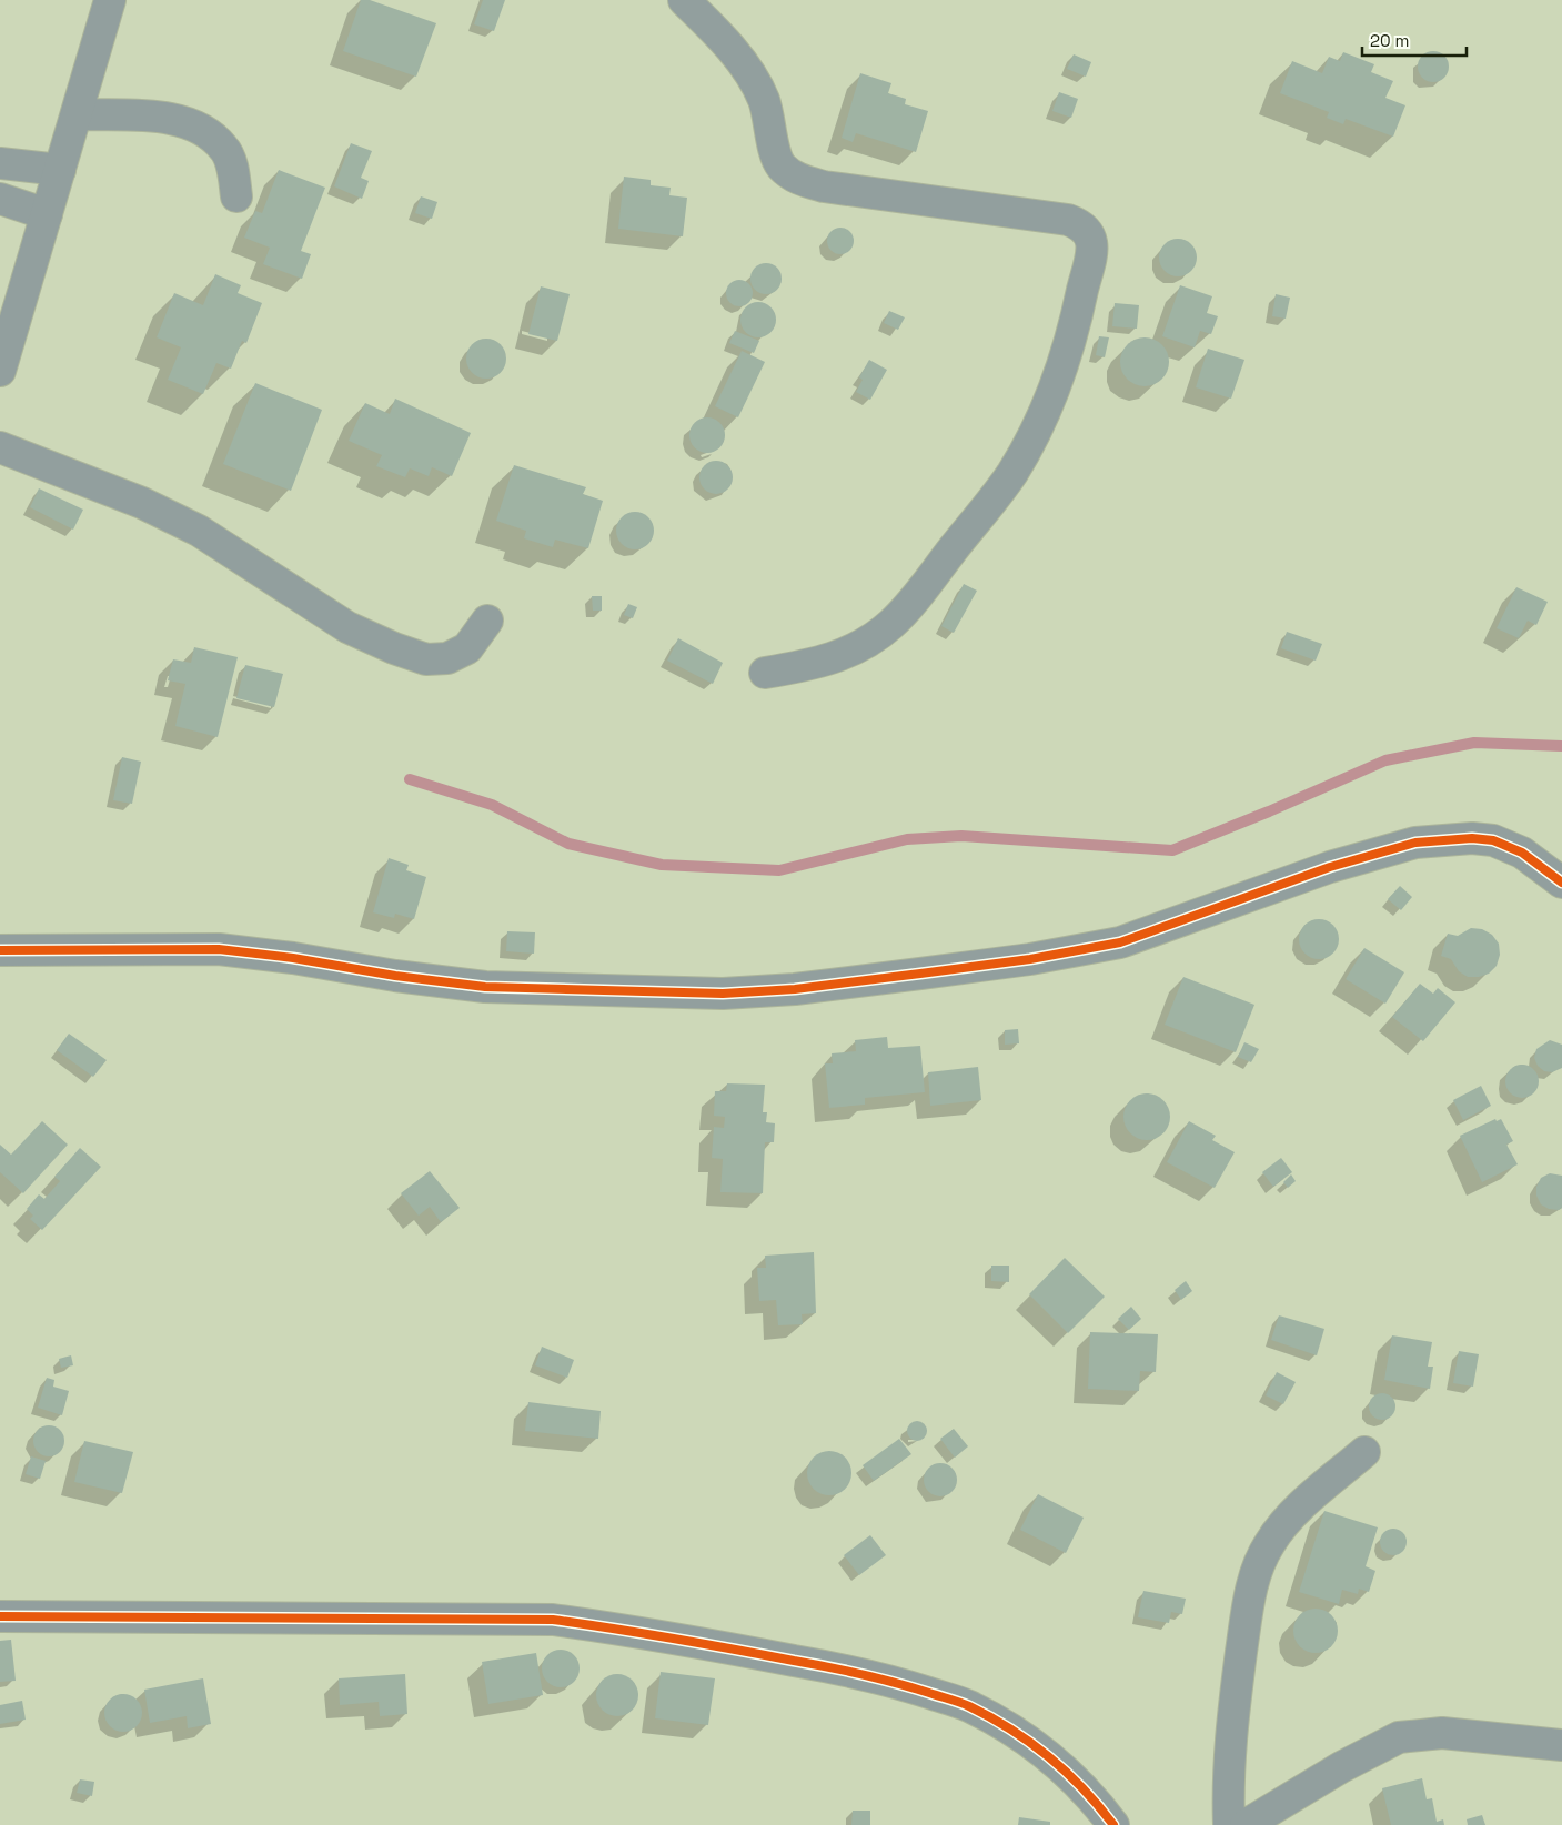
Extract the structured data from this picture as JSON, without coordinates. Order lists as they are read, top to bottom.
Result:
{
  "scale_bar": "20 m"
}
